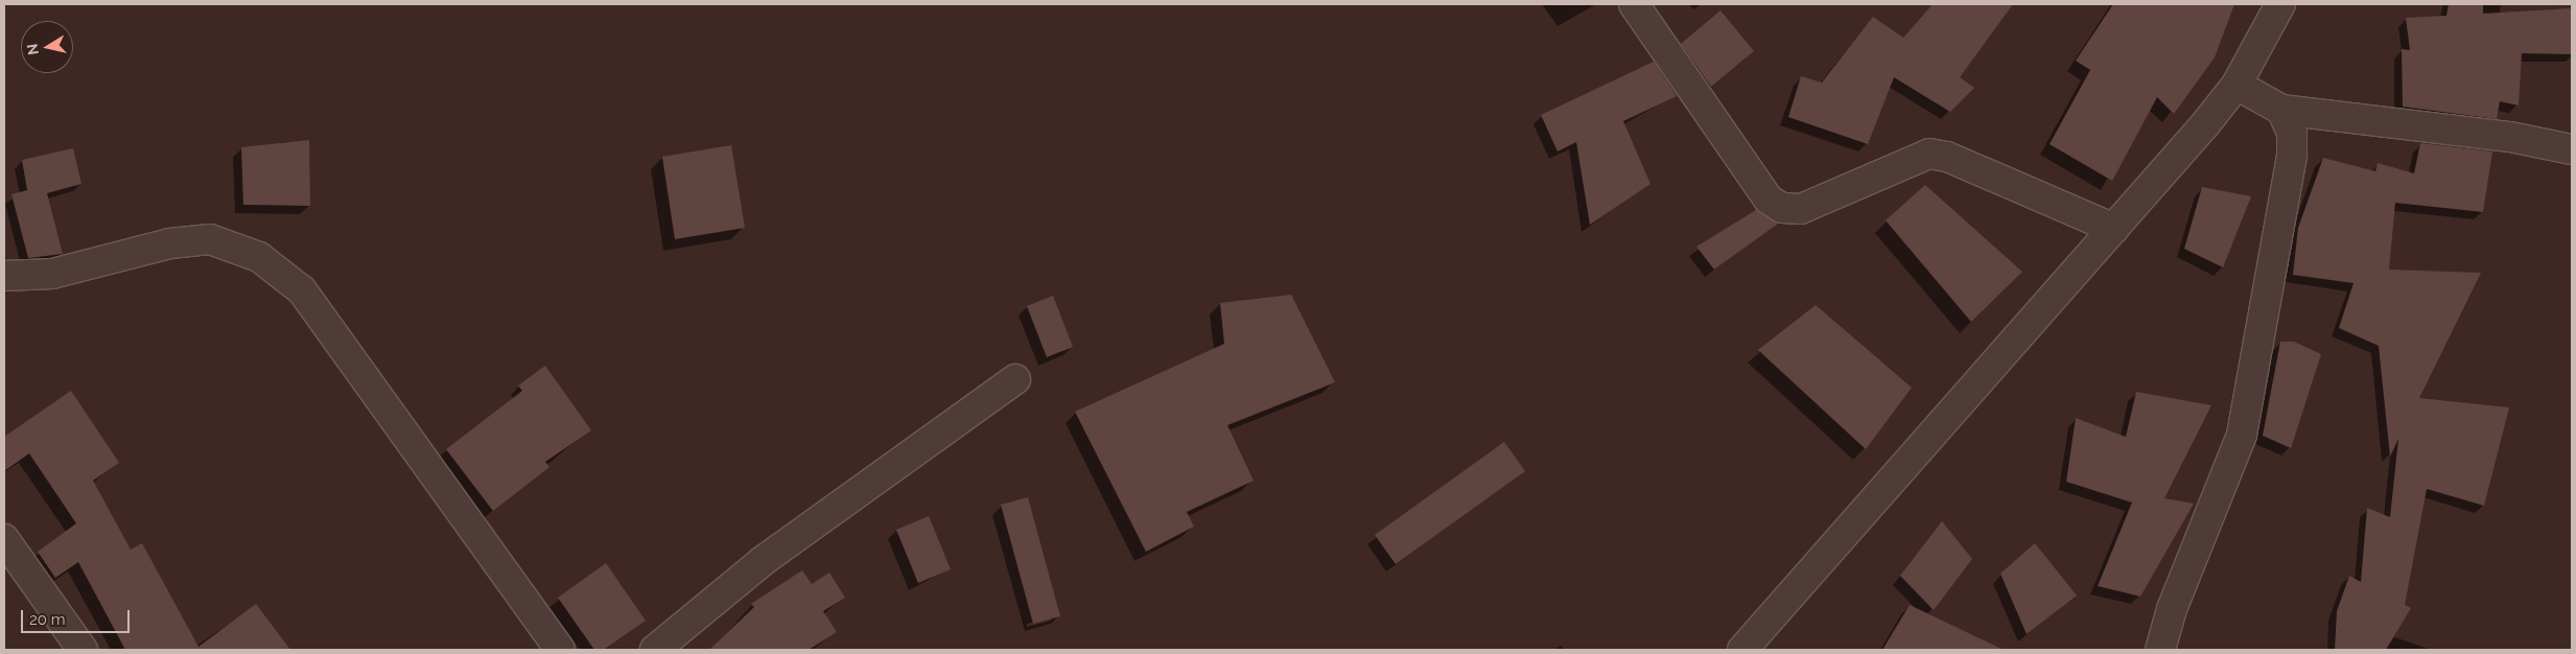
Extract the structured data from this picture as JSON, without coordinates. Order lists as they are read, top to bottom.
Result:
{
  "scale_bar": "20 m",
  "north": "left"
}
